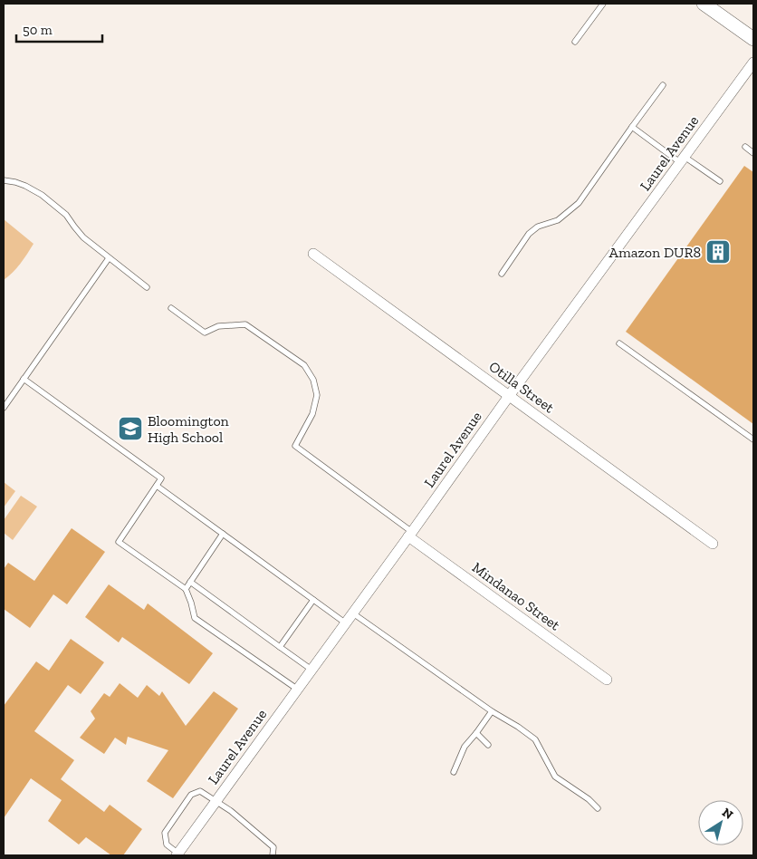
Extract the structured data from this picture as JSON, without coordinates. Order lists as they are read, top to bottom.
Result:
{
  "streets": {
    "street": ["Laurel Avenue", "Otilla Street", "Mindanao Street"]
  },
  "crossings": [
    ["Laurel Avenue", "Otilla Street"],
    ["Laurel Avenue", "Mindanao Street"]
  ],
  "places": {
    "building": ["Amazon DUR8"],
    "school or university": ["Bloomington High School"]
  },
  "scale_bar": "50 m",
  "north": "top right"
}
